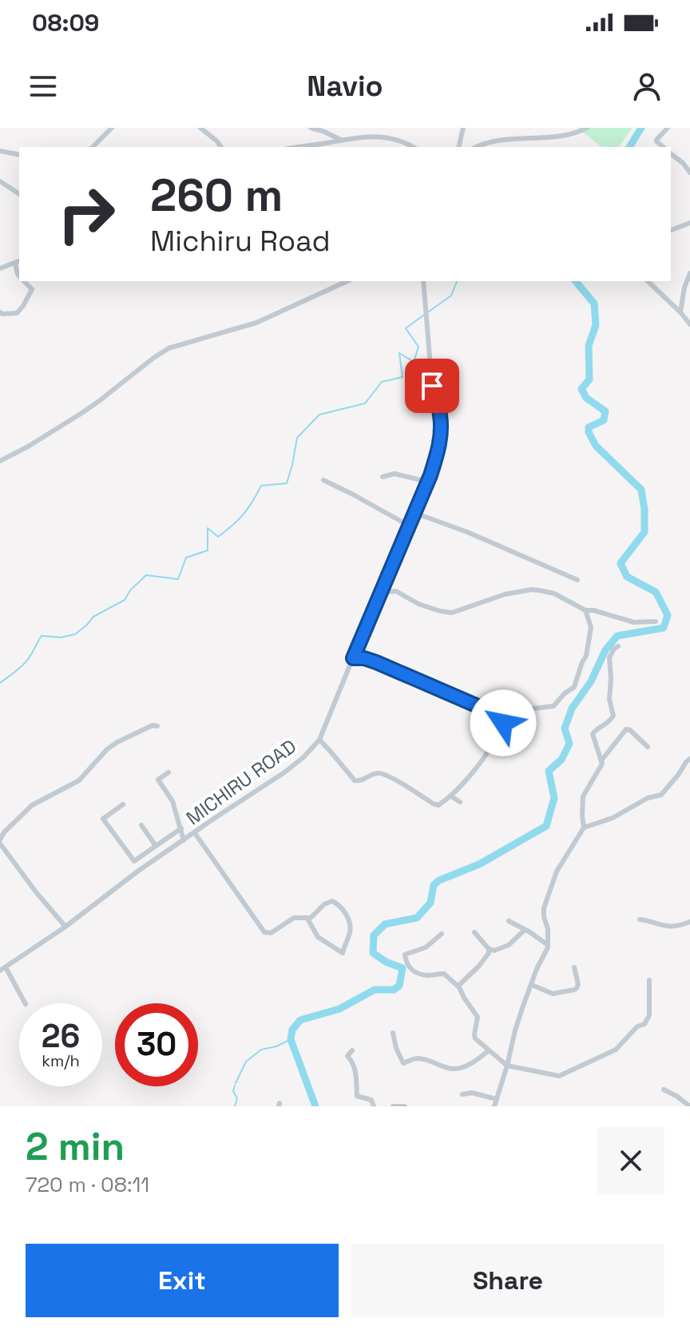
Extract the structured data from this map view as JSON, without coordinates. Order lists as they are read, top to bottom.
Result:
{
  "streets": {
    "street": ["MICHIRU ROAD"]
  },
  "page": {
    "status": "08:09",
    "header": "Navio",
    "turn": ["260 m", "Michiru Road"],
    "speed": "26 km/h",
    "limit": "30",
    "heading": ["2 min", "720 m · 08:11"],
    "buttons": ["Exit", "Share"]
  }
}
